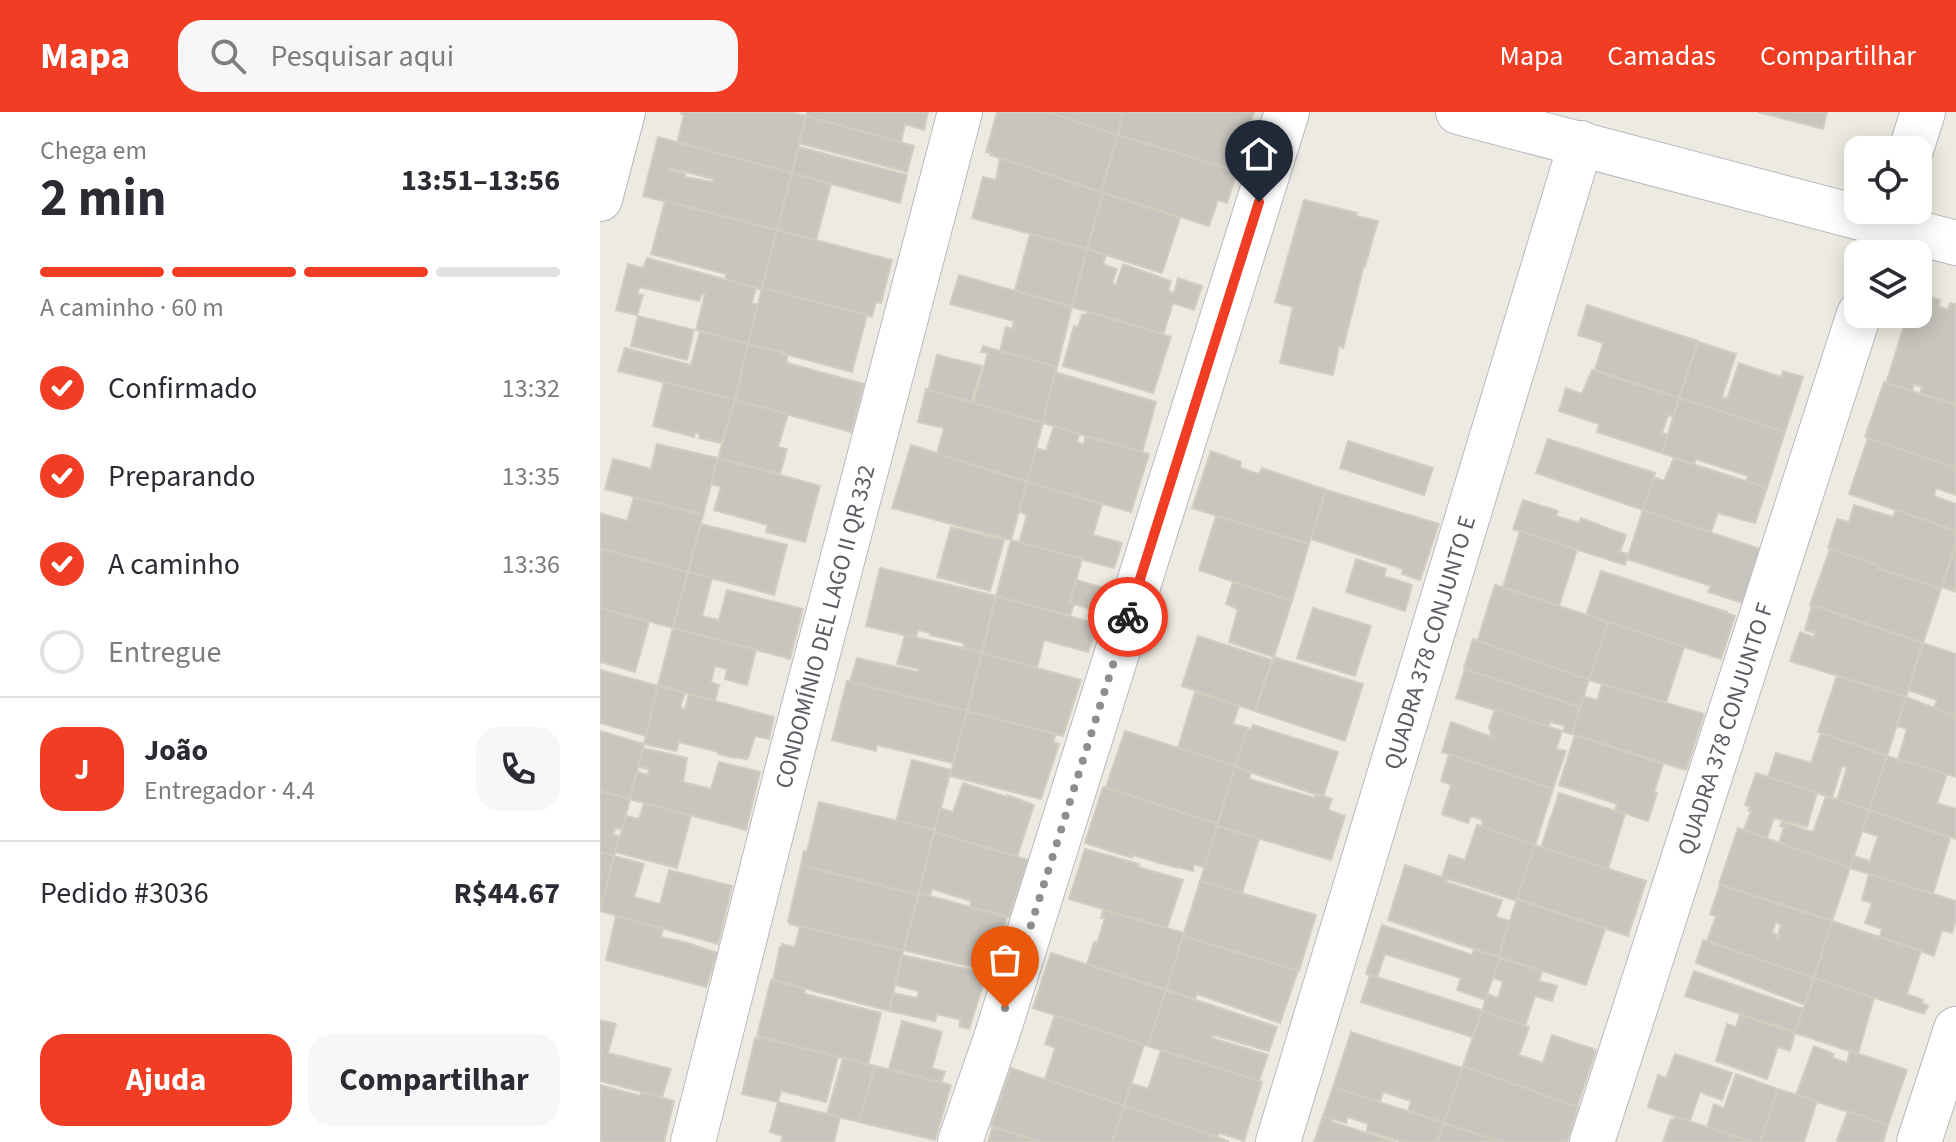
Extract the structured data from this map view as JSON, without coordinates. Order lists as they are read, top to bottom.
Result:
{
  "streets": {
    "street": ["CONDOMÍNIO DEL LAGO II QR 332", "QUADRA 378 CONJUNTO E", "QUADRA 378 CONJUNTO F"]
  },
  "page": {
    "header": "Mapa",
    "search": "Pesquisar aqui",
    "nav": ["Mapa", "Camadas", "Compartilhar"],
    "heading": ["2 min", "Chega em", "13:51–13:56"],
    "panel": [
      "João",
      "Entregador · 4.4",
      "Pedido #3036",
      "R$44.67"
    ],
    "bar": "A caminho · 60 m",
    "list": [
      ["Confirmado", "13:32"],
      ["Preparando", "13:35"],
      ["A caminho", "13:36"],
      "Entregue"
    ],
    "round": "J",
    "buttons": ["Ajuda", "Compartilhar"]
  }
}
